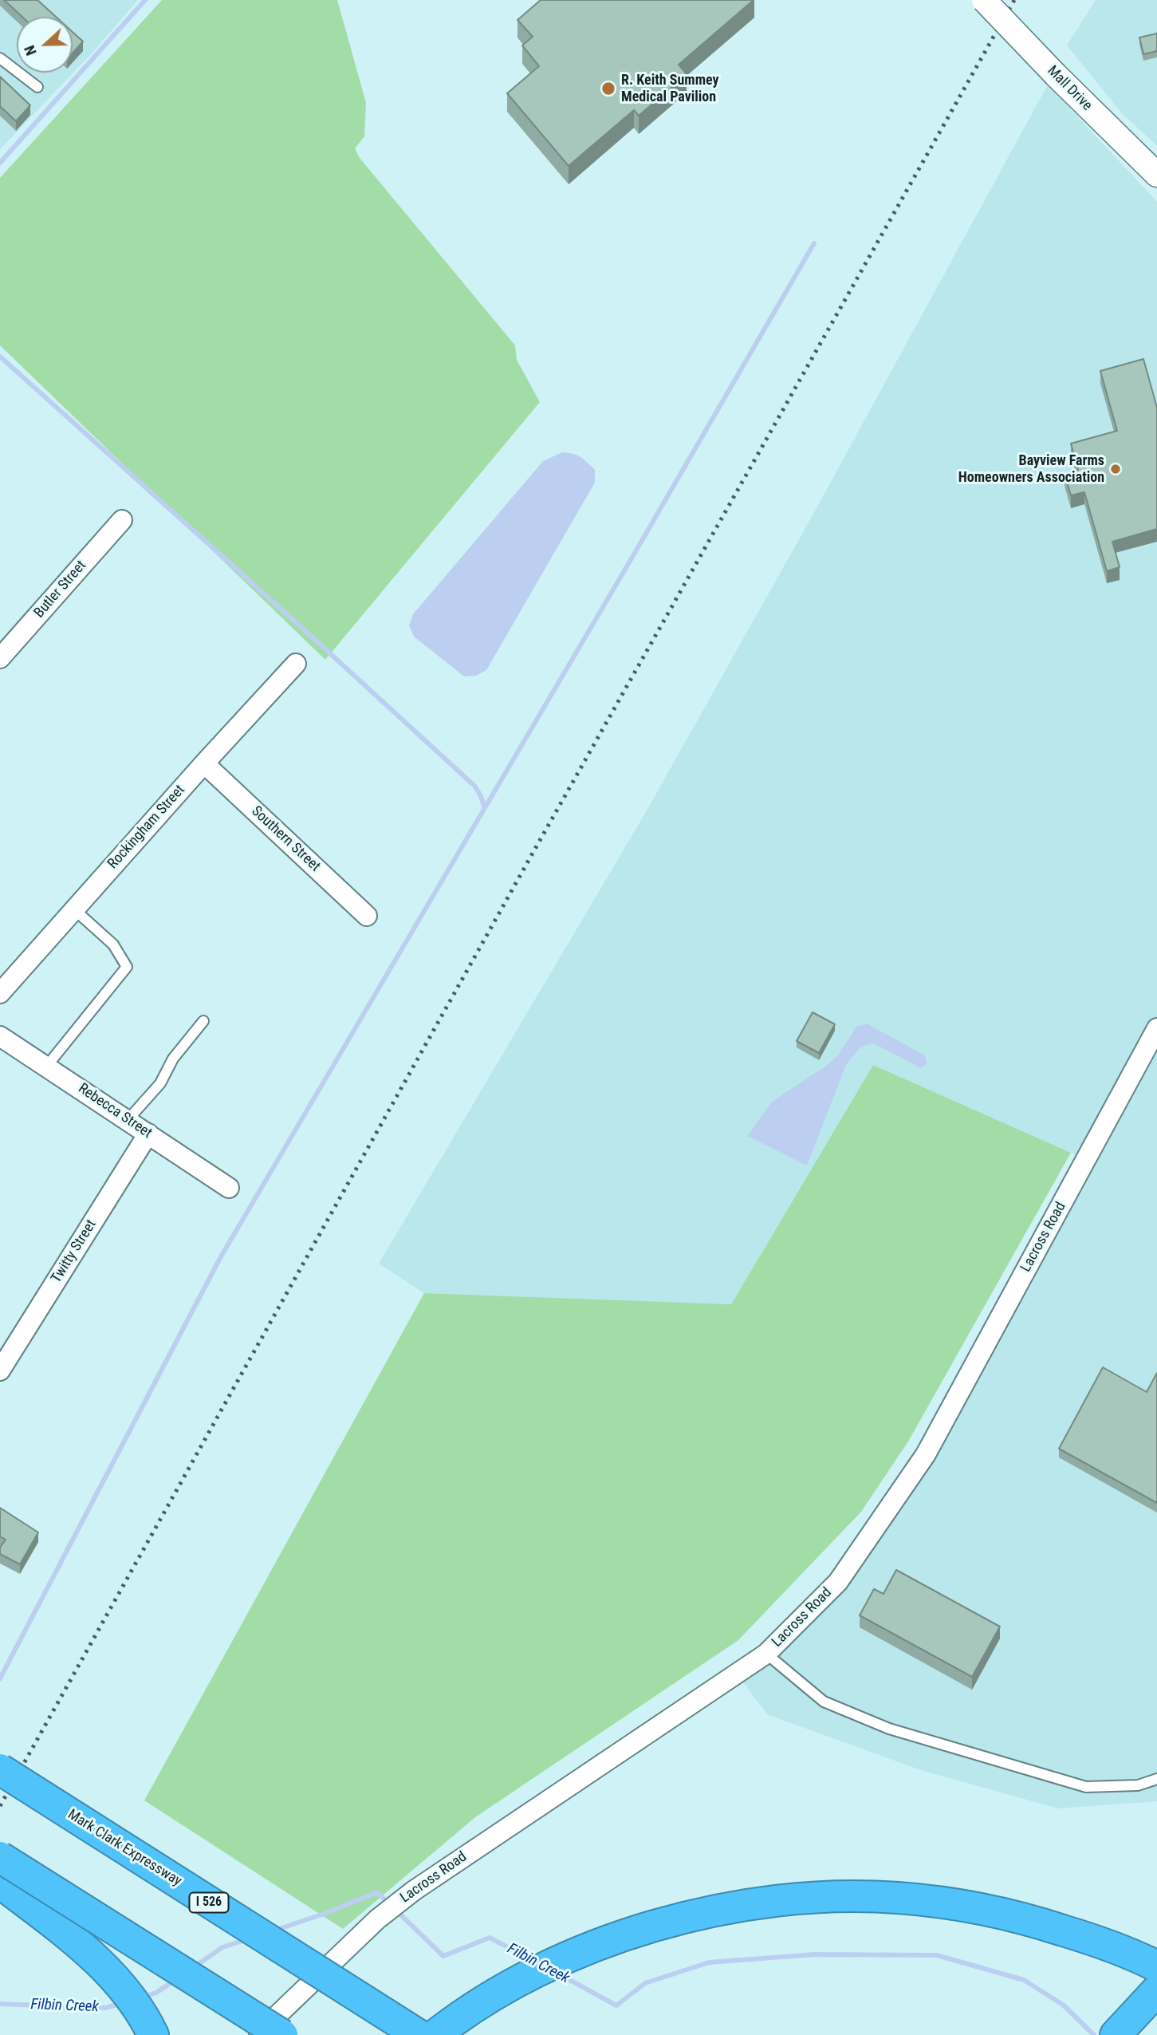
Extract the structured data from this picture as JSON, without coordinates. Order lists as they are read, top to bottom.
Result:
{
  "streets": {
    "highway": ["Mark Clark Expressway", "I 526"],
    "street": [
      "Mall Drive",
      "Butler Street",
      "Rockingham Street",
      "Southern Street",
      "Rebecca Street",
      "Lacross Road",
      "Twitty Street"
    ]
  },
  "crossings": [
    ["Rockingham Street", "Southern Street"],
    ["Rebecca Street", "Twitty Street"]
  ],
  "water": ["Filbin Creek"],
  "places": ["R. Keith Summey Medical Pavilion", "Bayview Farms Homeowners Association"],
  "north": "left"
}
